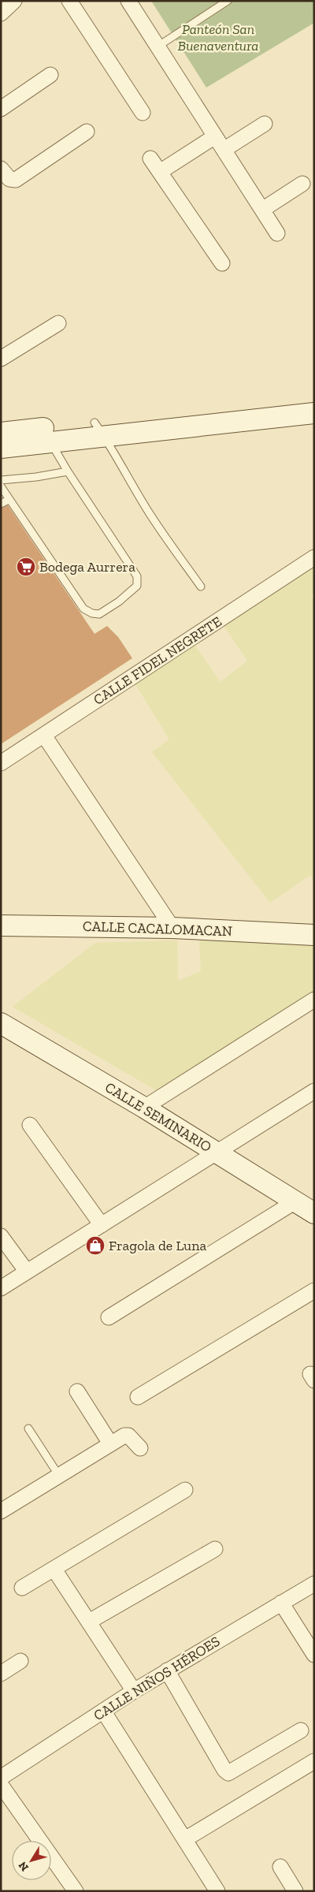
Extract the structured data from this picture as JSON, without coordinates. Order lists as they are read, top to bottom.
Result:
{
  "streets": {
    "street": [
      "CALLE FIDEL NEGRETE",
      "CALLE CACALOMACAN",
      "CALLE SEMINARIO",
      "CALLE NIÑOS HÉROES"
    ]
  },
  "parks": ["Panteón San Buenaventura"],
  "places": {
    "supermarket": ["Bodega Aurrera"],
    "shop": ["Fragola de Luna"]
  },
  "north": "bottom left"
}
